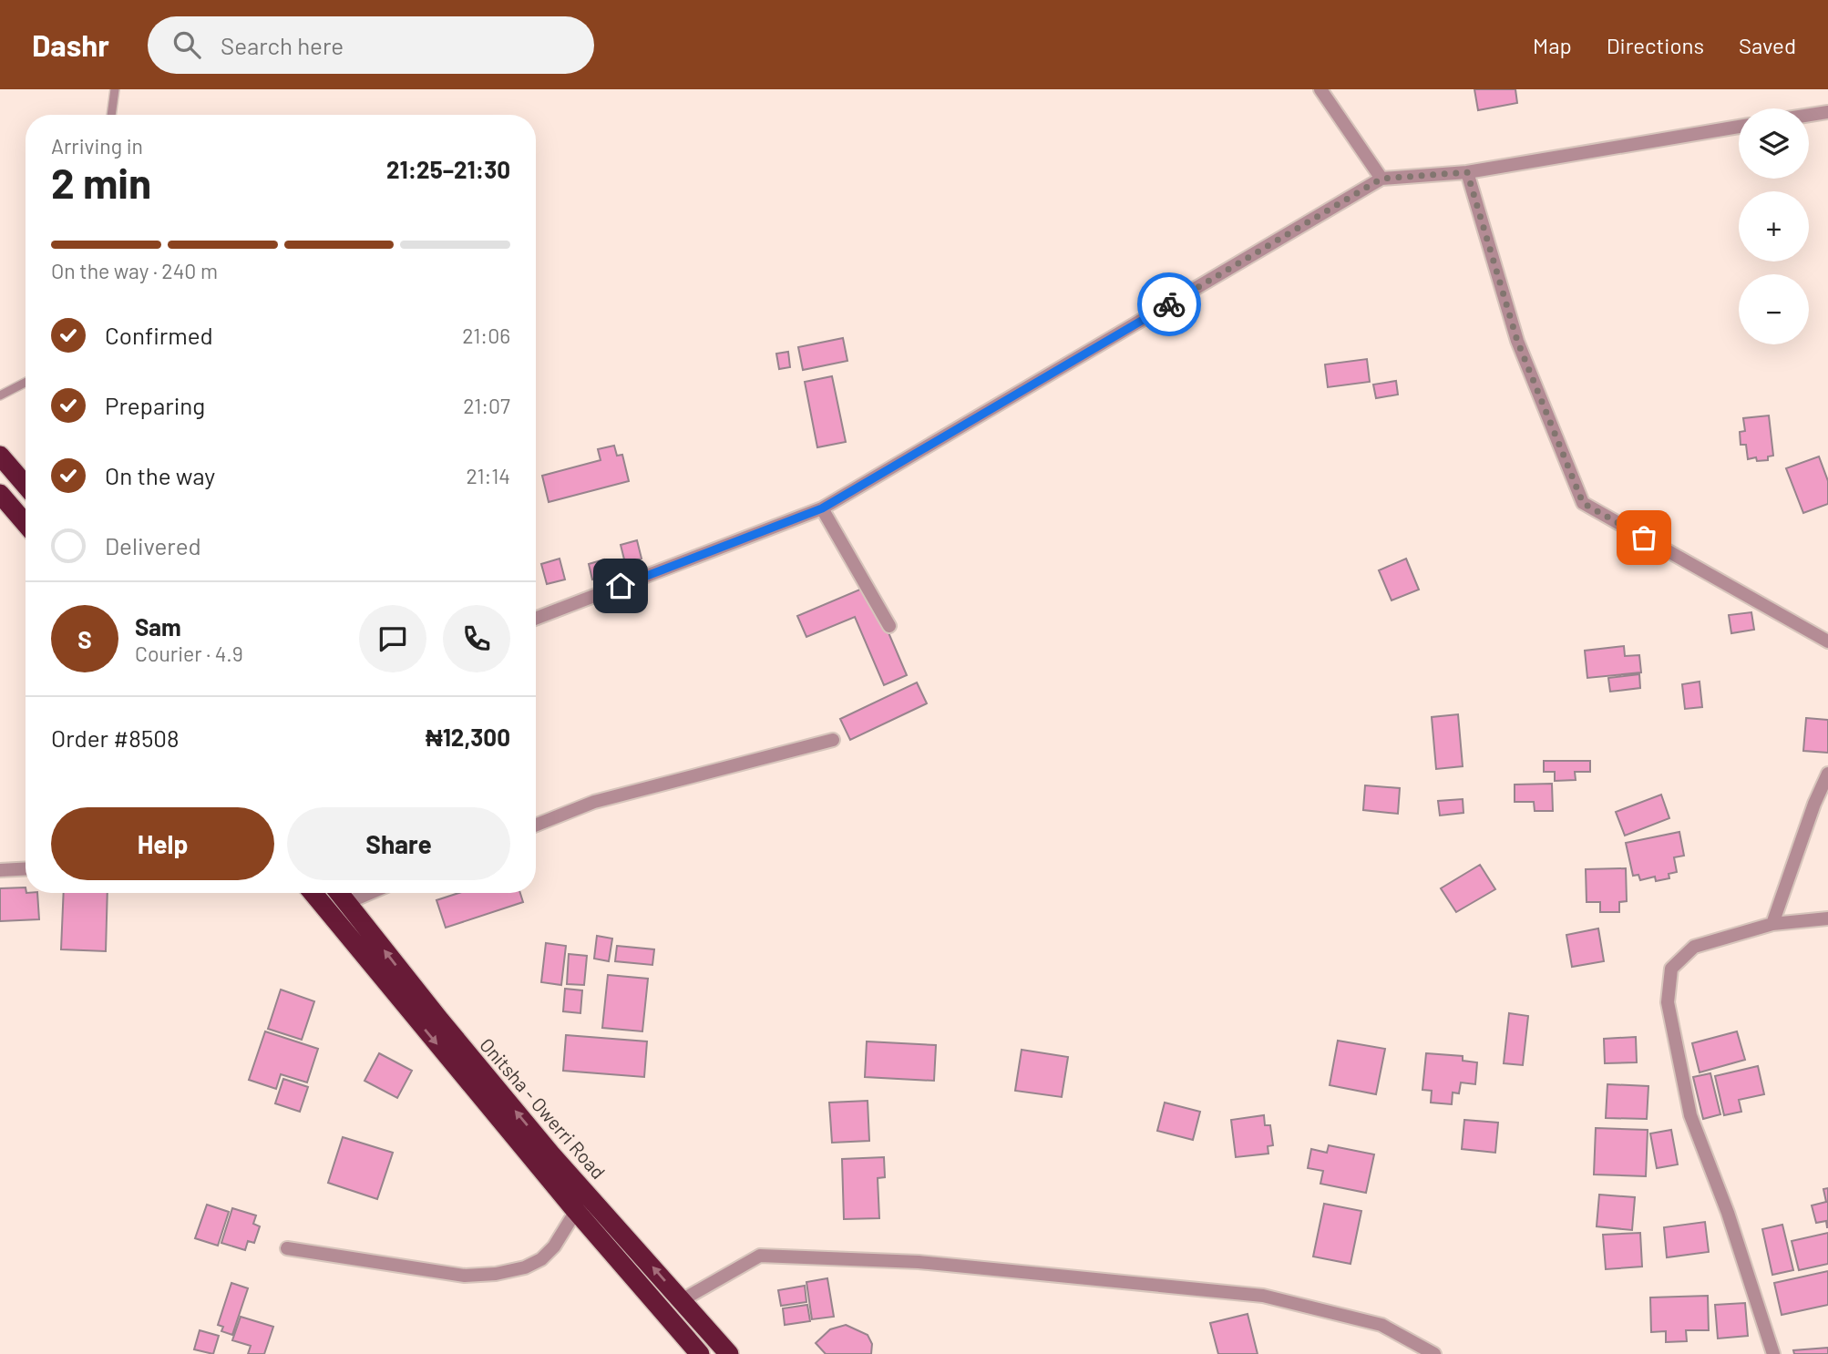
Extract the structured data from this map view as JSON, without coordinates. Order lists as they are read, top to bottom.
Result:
{
  "streets": {
    "highway": ["Onitsha - Owerri Road"]
  },
  "page": {
    "header": "Dashr",
    "search": "Search here",
    "nav": ["Map", "Directions", "Saved"],
    "map_buttons": ["+", "−"],
    "heading": ["2 min", "Arriving in", "21:25–21:30"],
    "panel": [
      "Sam",
      "Courier · 4.9",
      "Order #8508",
      "₦12,300"
    ],
    "bar": "On the way · 240 m",
    "list": [
      ["Confirmed", "21:06"],
      ["Preparing", "21:07"],
      ["On the way", "21:14"],
      "Delivered"
    ],
    "round": "S",
    "buttons": ["Help", "Share"]
  }
}
